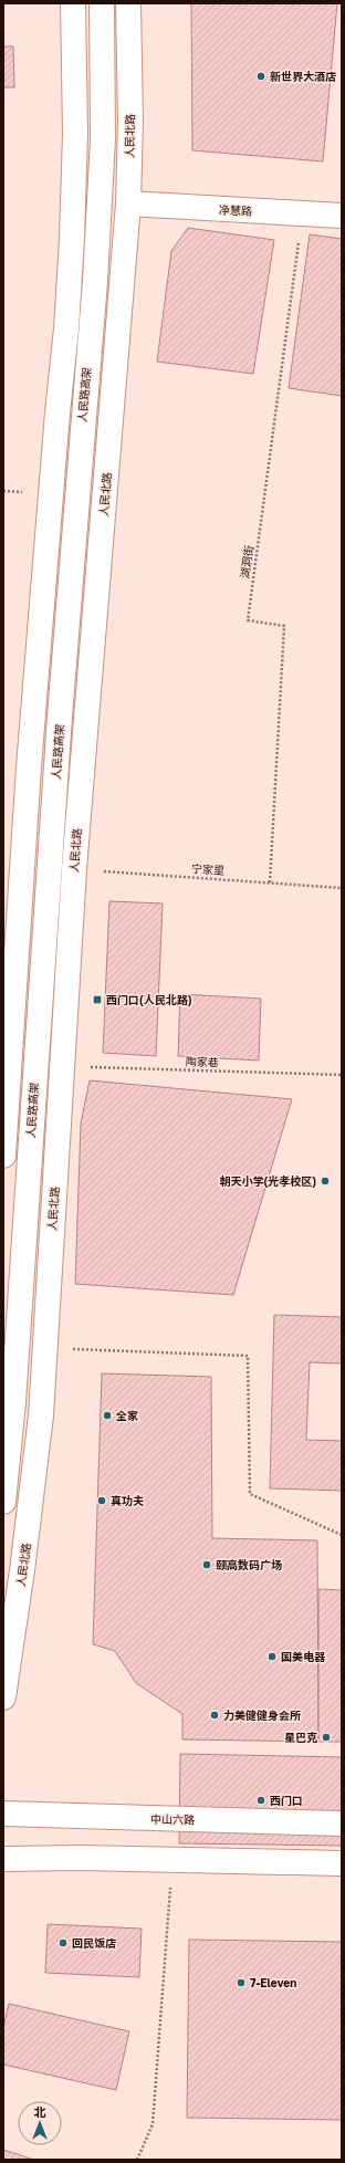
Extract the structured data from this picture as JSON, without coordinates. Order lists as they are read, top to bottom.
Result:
{
  "streets": {
    "main road": [
      "人民北路",
      "净慧路",
      "人民路高架",
      "中山六路"
    ],
    "path": ["湖洞街", "宁家里", "陶家巷"]
  },
  "crossings": [
    ["人民北路", "净慧路"],
    ["人民北路", "宁家里"],
    ["人民北路", "陶家巷"],
    ["净慧路", "湖洞街"],
    ["湖洞街", "宁家里"]
  ],
  "places": {
    "other": [
      "新世界大酒店",
      "朝天小学(光孝校区)",
      "全家",
      "真功夫",
      "颐高数码广场",
      "国美电器",
      "力美健健身会所",
      "星巴克",
      "西门口",
      "回民饭店",
      "7-Eleven"
    ],
    "transit": ["西门口(人民北路)"]
  },
  "north": "top"
}
